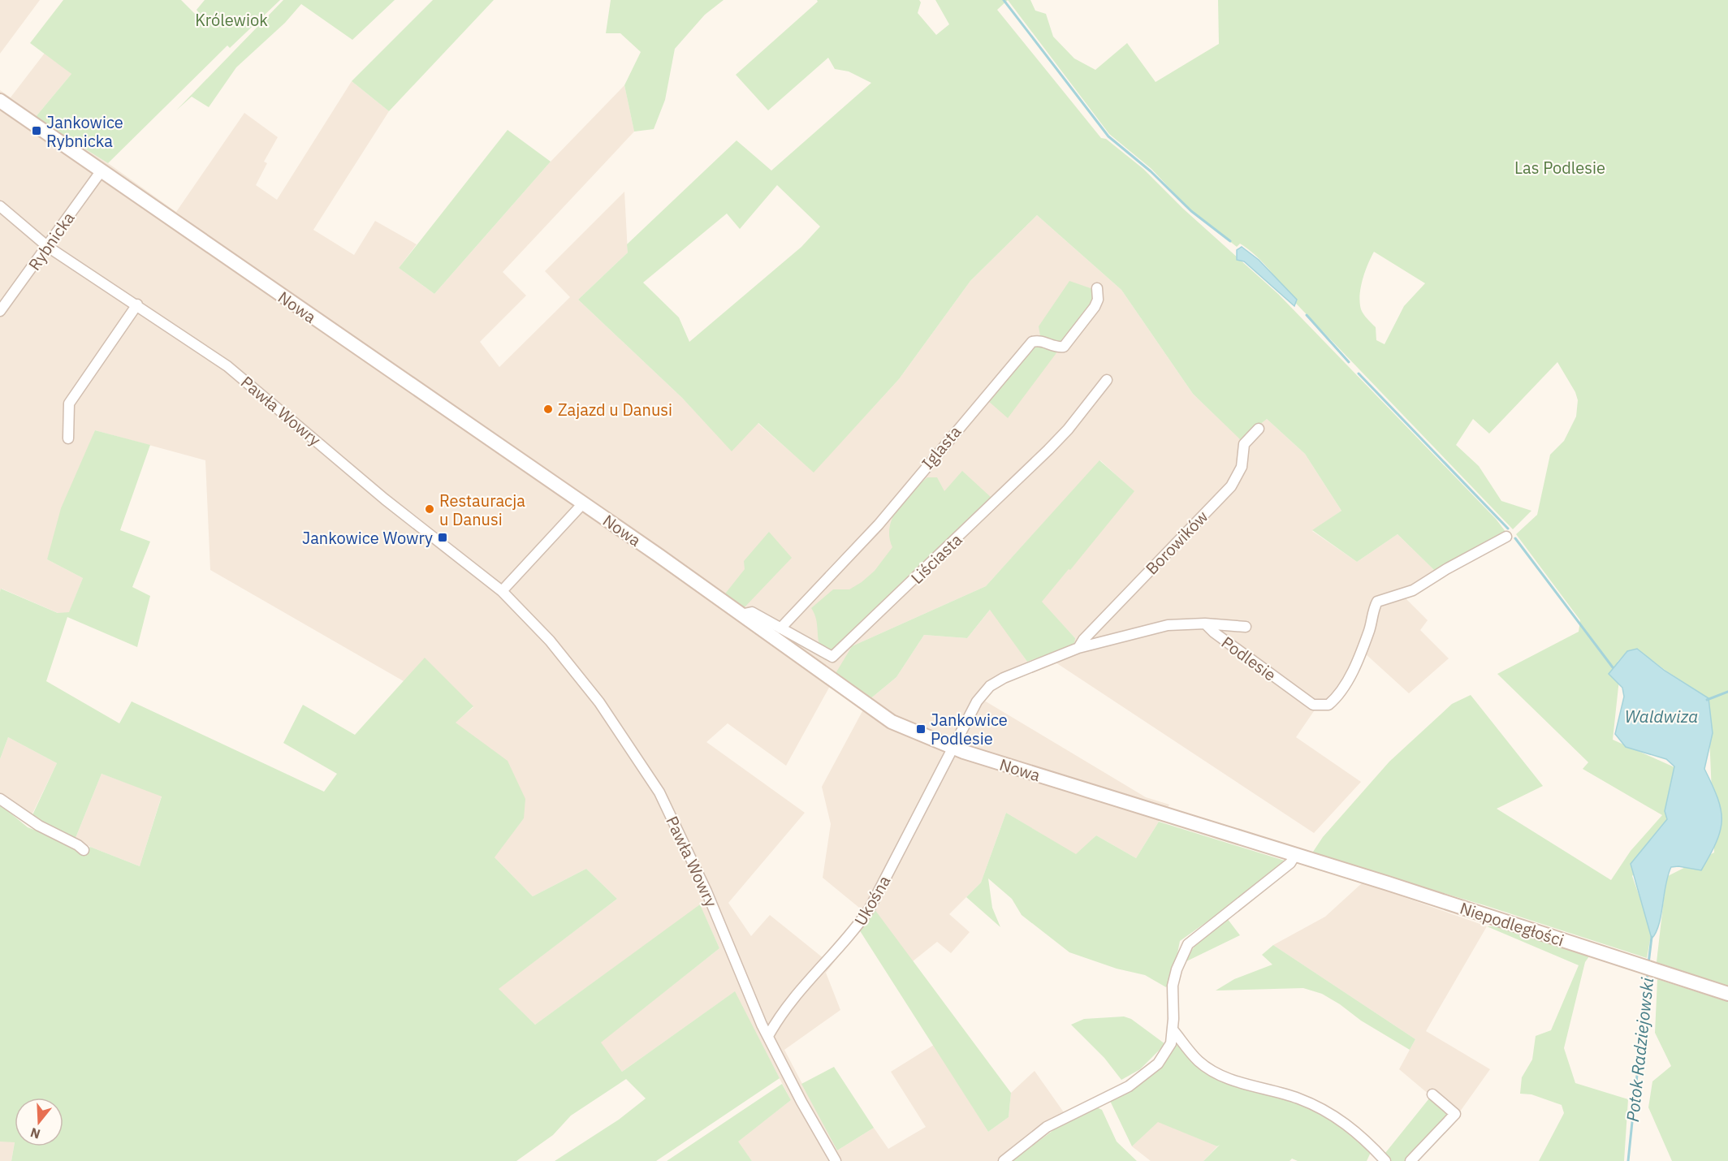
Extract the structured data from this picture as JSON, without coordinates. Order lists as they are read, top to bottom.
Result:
{
  "streets": {
    "street": [
      "Rybnicka",
      "Nowa",
      "Pawła Wowry",
      "Iglasta",
      "Borowików",
      "Liściasta",
      "Podlesie",
      "Ukośna",
      "Niepodległości"
    ]
  },
  "crossings": [
    ["Rybnicka", "Nowa"],
    ["Rybnicka", "Pawła Wowry"],
    ["Nowa", "Liściasta"],
    ["Nowa", "Ukośna"],
    ["Nowa", "Niepodległości"],
    ["Pawła Wowry", "Ukośna"],
    ["Iglasta", "Liściasta"]
  ],
  "water": ["Waldwiza", "Potok Radziejowski"],
  "parks": ["Królewiok", "Las Podlesie"],
  "places": {
    "transit": ["Jankowice Rybnicka", "Jankowice Wowry", "Jankowice Podlesie"],
    "other": ["Zajazd u Danusi", "Restauracja u Danusi"]
  },
  "north": "bottom"
}
